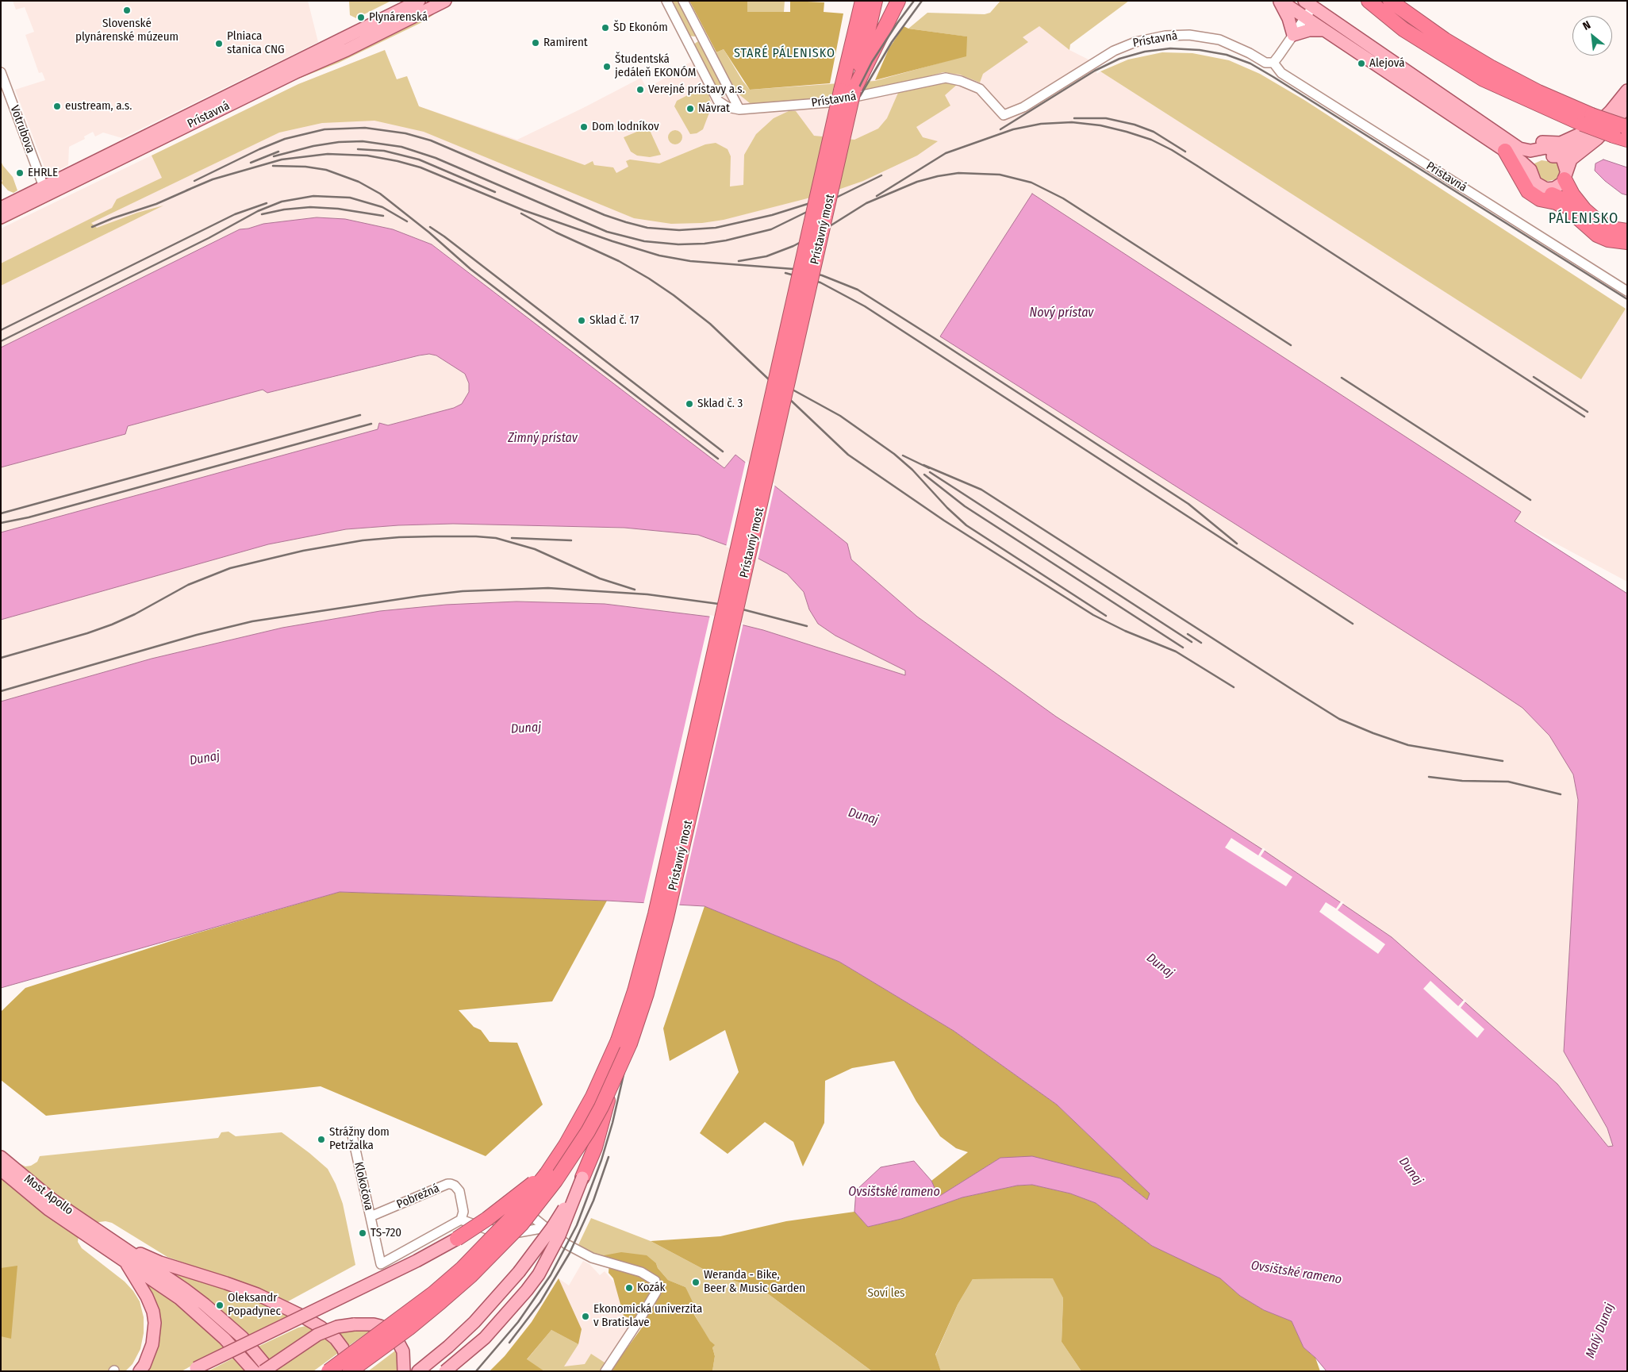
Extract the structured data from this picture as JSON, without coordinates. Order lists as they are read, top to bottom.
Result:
{
  "streets": {
    "highway": ["Prístavný most"],
    "main road": ["Prístavná", "Most Apollo"],
    "street": ["Votrubova", "Klokočova", "Pobrežná"]
  },
  "crossings": [
    ["Prístavná", "Votrubova"],
    ["Klokočova", "Pobrežná"]
  ],
  "districts": ["STARÉ PÁLENISKO", "PÁLENISKO"],
  "water": [
    "Nový prístav",
    "Zimný prístav",
    "Dunaj",
    "Ovsištské rameno",
    "Malý Dunaj"
  ],
  "parks": ["Soví les"],
  "places": [
    "Slovenské plynárenské múzeum",
    "Plynárenská",
    "ŠD Ekonóm",
    "Ramirent",
    "Plniaca stanica CNG",
    "Alejová",
    "Študentská jedáleň EKONÓM",
    "Verejné prístavy a.s.",
    "eustream, a.s.",
    "Návrat",
    "Dom lodníkov",
    "EHRLE",
    "Sklad č. 17",
    "Sklad č. 3",
    "Strážny dom Petržalka",
    "TS-720",
    "Weranda - Bike, Beer & Music Garden",
    "Kozák",
    "Oleksandr Popadynec",
    "Ekonomická univerzita v Bratislave"
  ],
  "north": "top left"
}
